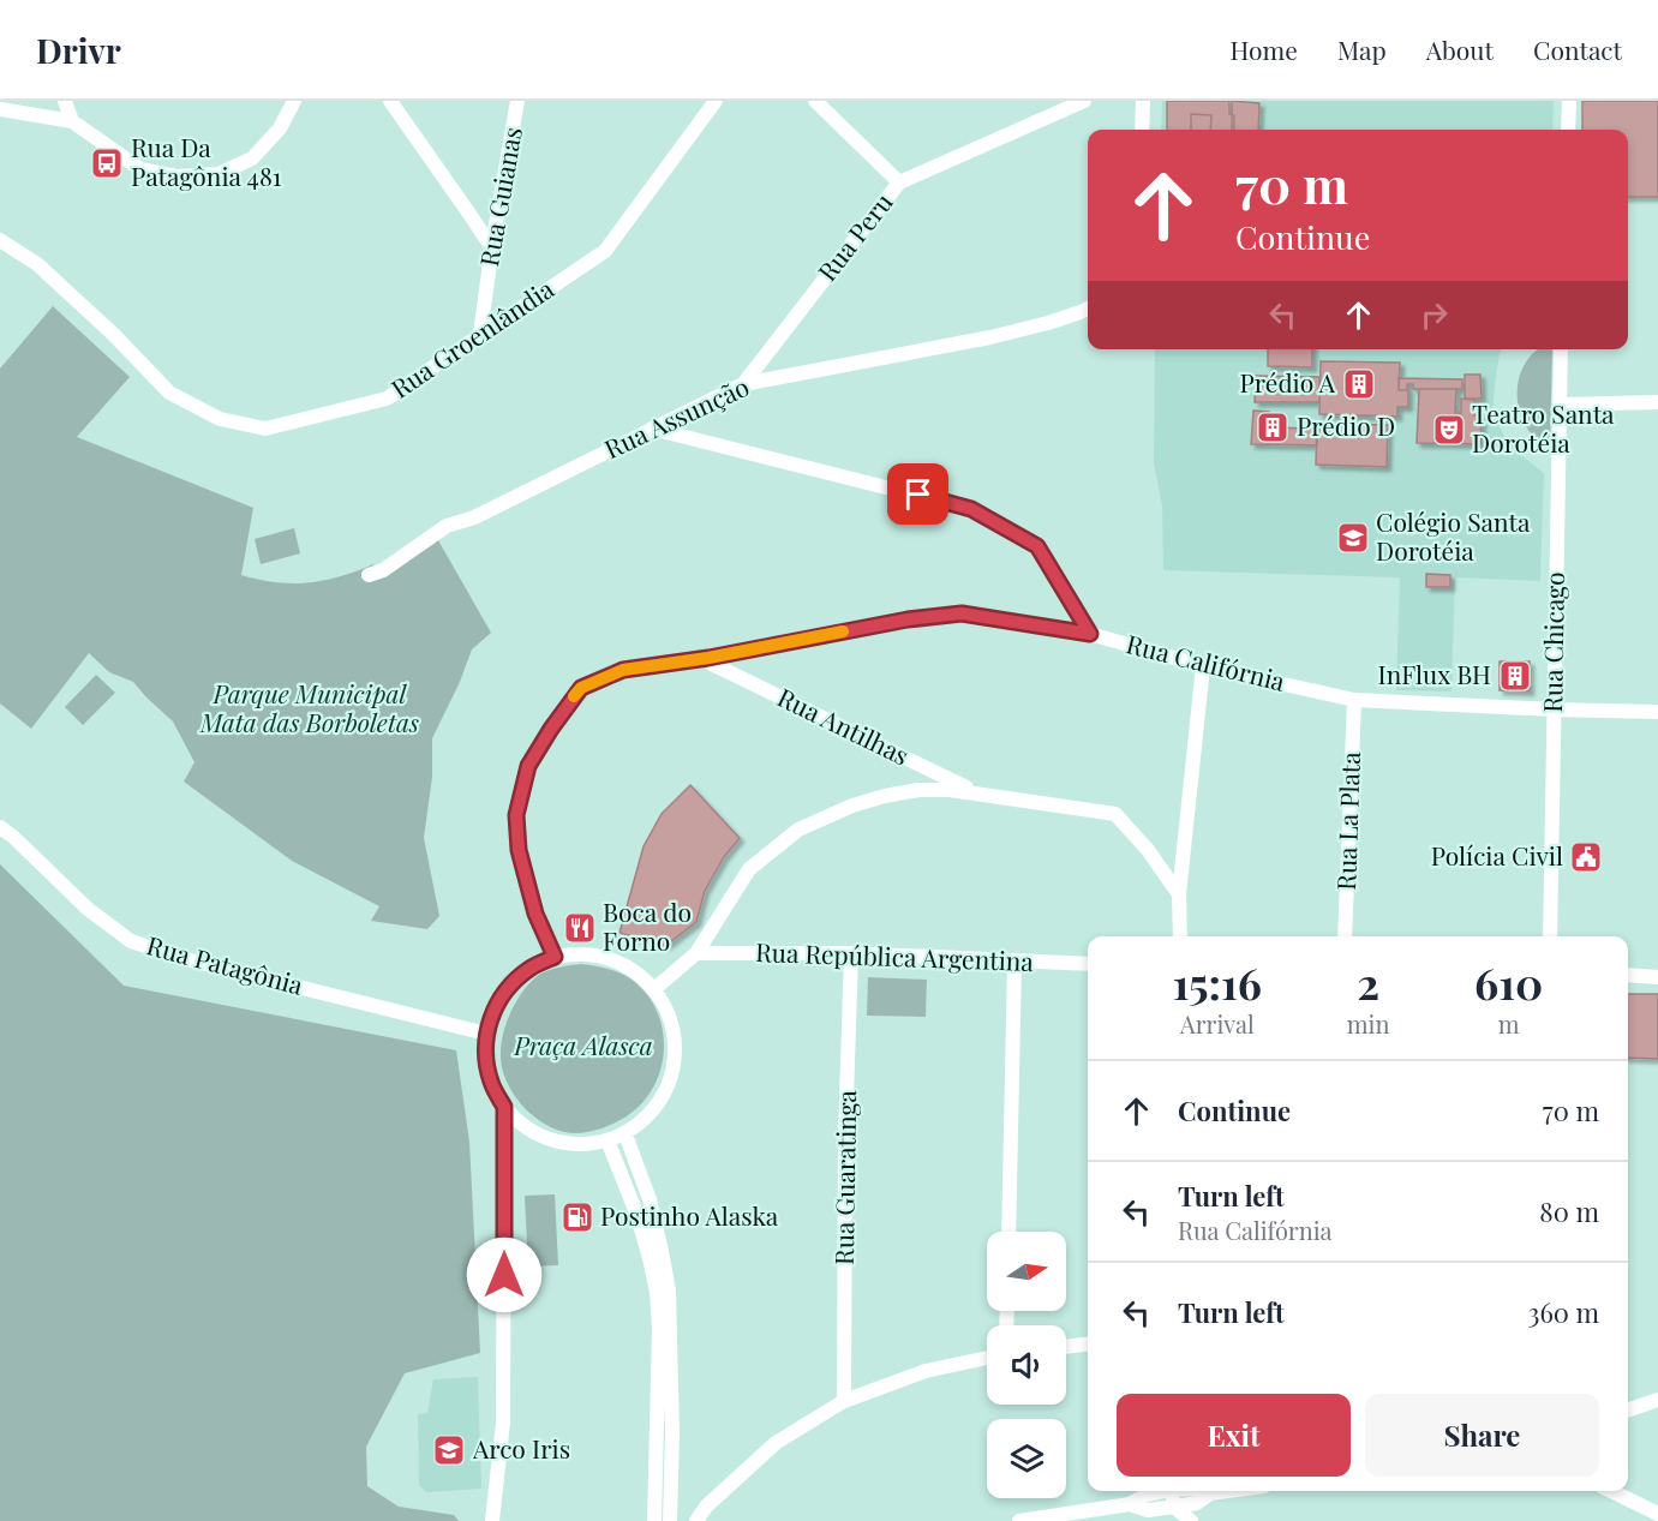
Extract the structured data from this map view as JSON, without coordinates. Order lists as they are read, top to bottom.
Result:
{
  "streets": {
    "street": [
      "Rua Guianas",
      "Rua Peru",
      "Rua Groenlândia",
      "Rua Assunção",
      "Rua Chicago",
      "Rua Califórnia",
      "Rua Antilhas",
      "Rua La Plata",
      "Rua República Argentina",
      "Rua Patagônia",
      "Rua Guaratinga"
    ]
  },
  "crossings": [
    ["Rua Guianas", "Rua Groenlândia"],
    ["Rua Peru", "Rua Assunção"],
    ["Rua Chicago", "Rua Califórnia"],
    ["Rua Califórnia", "Rua Antilhas"],
    ["Rua Califórnia", "Rua La Plata"],
    ["Rua Califórnia", "Rua Patagônia"],
    ["Rua República Argentina", "Rua Guaratinga"]
  ],
  "parks": ["Parque Municipal Mata das Borboletas", "Praça Alasca"],
  "places": {
    "bus stop": ["Rua Da Patagônia 481"],
    "building": ["Prédio A", "Prédio D", "InFlux BH"],
    "theatre": ["Teatro Santa Dorotéia"],
    "school or university": ["Colégio Santa Dorotéia", "Arco Iris"],
    "public building": ["Polícia Civil"],
    "restaurant": ["Boca do Forno"],
    "fuel station": ["Postinho Alaska"]
  },
  "north": "right",
  "page": {
    "header": "Drivr",
    "nav": [
      "Home",
      "Map",
      "About",
      "Contact"
    ],
    "turn": ["70 m", "Continue"],
    "eta": [
      "15:16",
      "Arrival",
      "2",
      "min",
      "610",
      "m"
    ],
    "list": [
      {
        "name": "Continue",
        "value": "70 m"
      },
      {
        "name": "Turn left",
        "note": "Rua Califórnia",
        "value": "80 m"
      },
      {
        "name": "Turn left",
        "value": "360 m"
      }
    ],
    "buttons": ["Exit", "Share"]
  }
}
